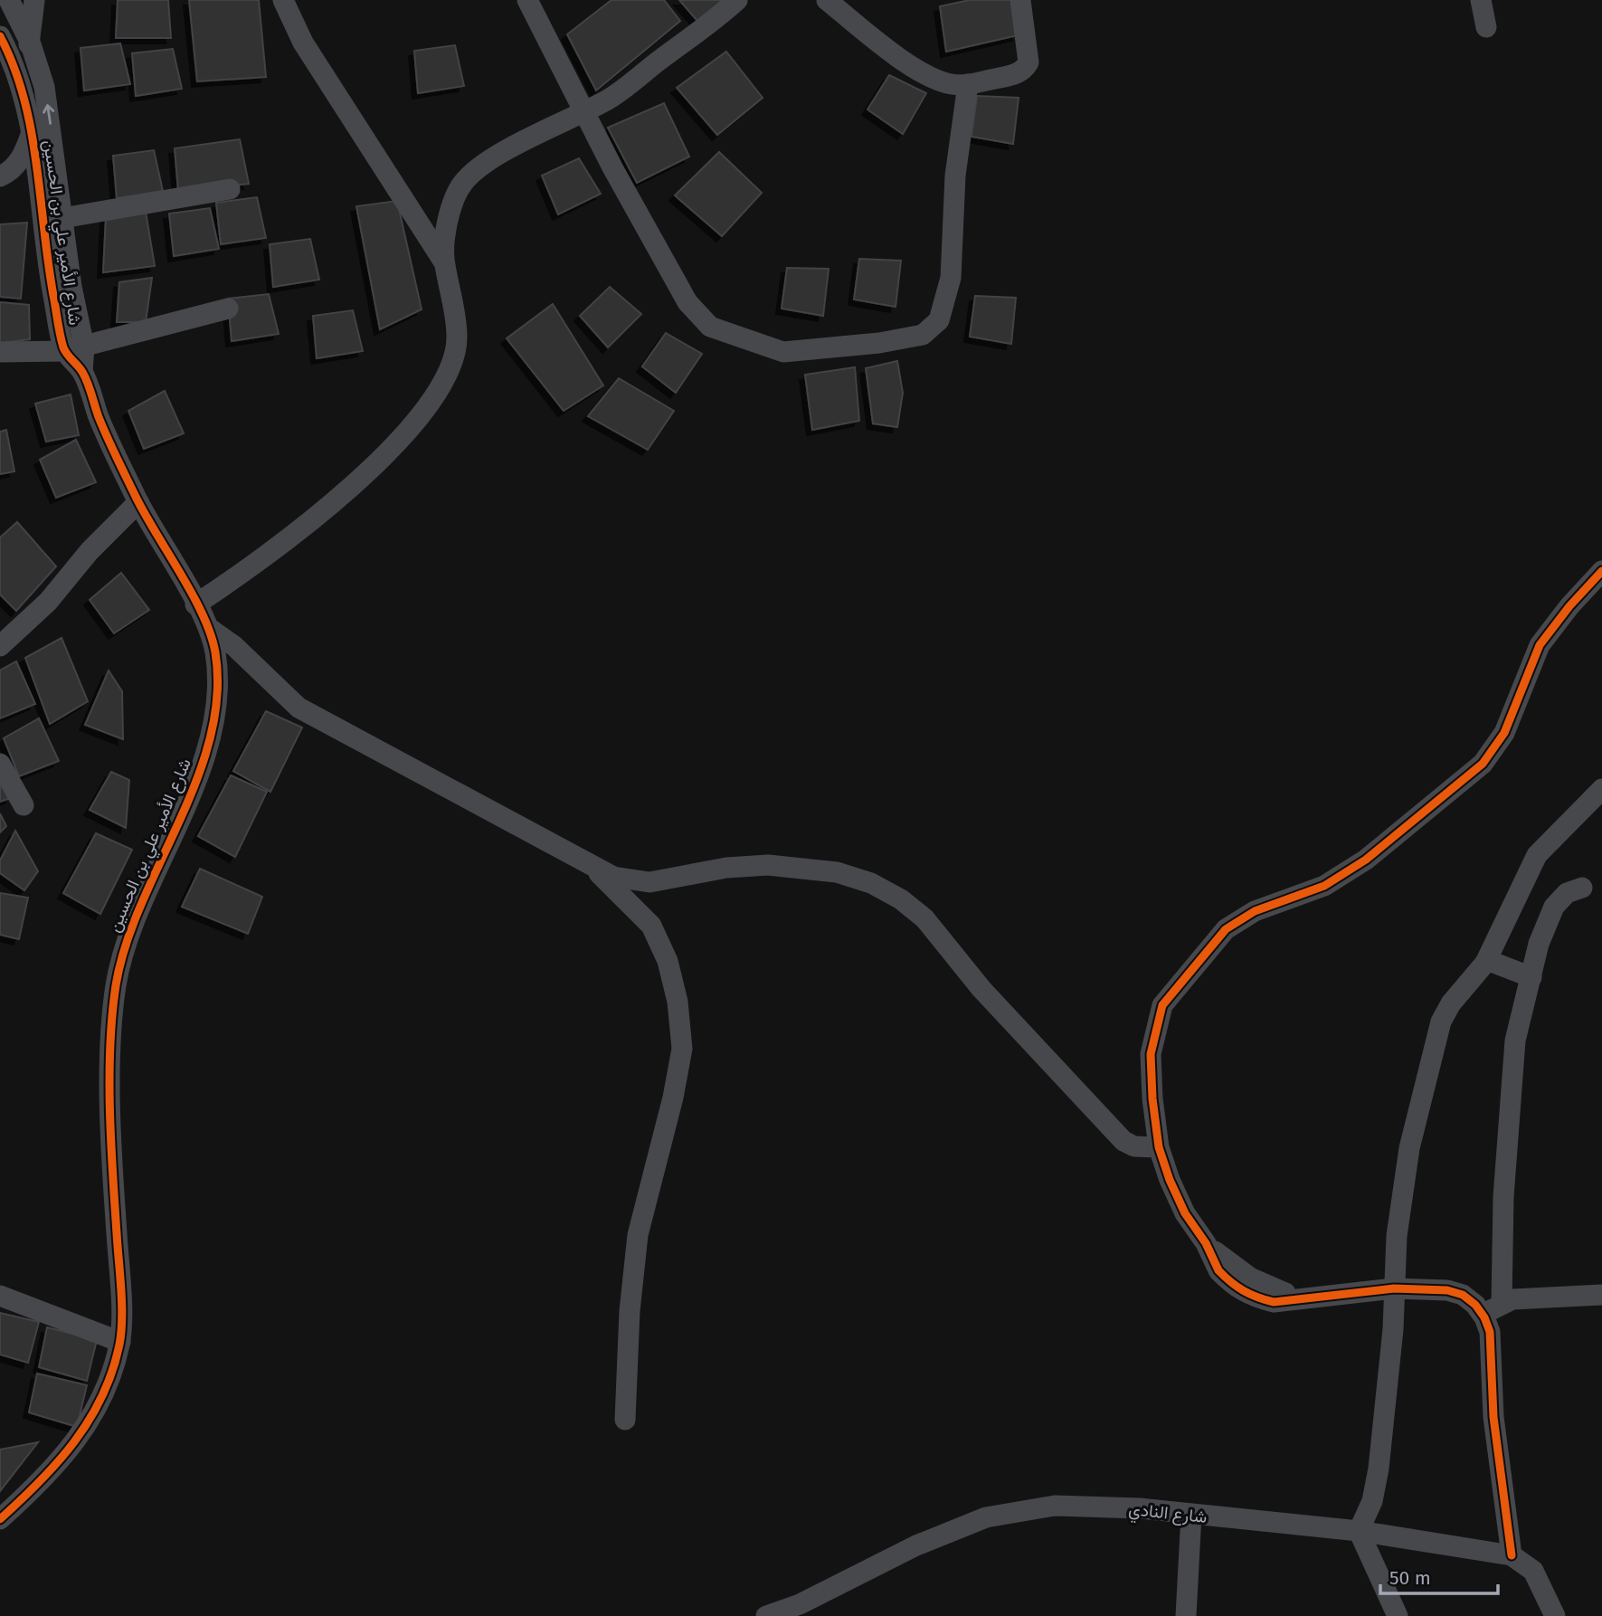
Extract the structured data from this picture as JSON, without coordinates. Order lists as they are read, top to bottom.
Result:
{
  "streets": {
    "street": ["شارع الأمير علي بن الحسين", "شارع النادي"]
  },
  "scale_bar": "50 m"
}
